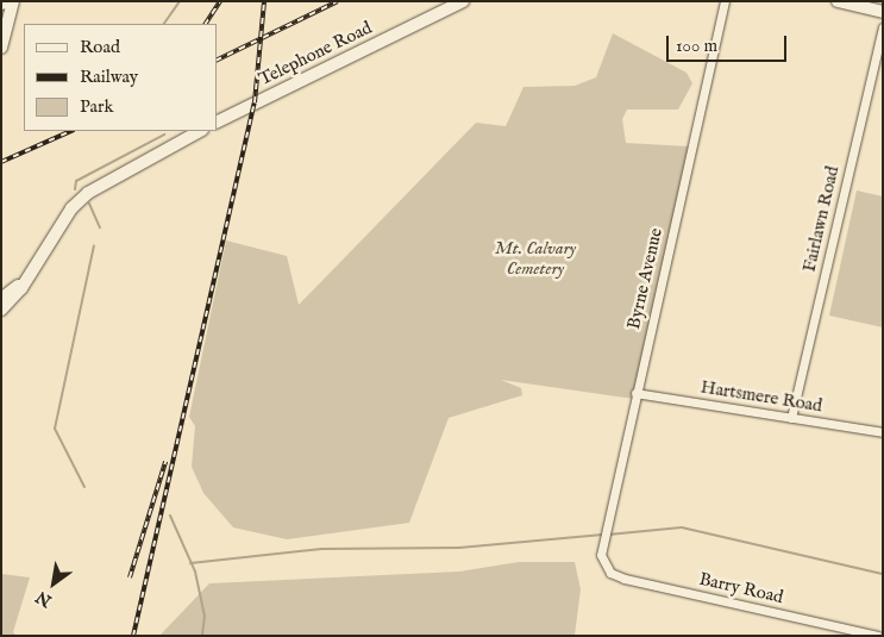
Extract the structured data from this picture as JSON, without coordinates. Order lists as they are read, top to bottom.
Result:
{
  "streets": {
    "street": [
      "Telephone Road",
      "Fairlawn Road",
      "Byrne Avenue",
      "Hartsmere Road",
      "Barry Road"
    ]
  },
  "crossings": [
    ["Fairlawn Road", "Hartsmere Road"],
    ["Byrne Avenue", "Hartsmere Road"],
    ["Byrne Avenue", "Barry Road"]
  ],
  "parks": ["Mt. Calvary Cemetery"],
  "legend": ["Road", "Railway", "Park"],
  "scale_bar": "100 m",
  "north": "bottom left"
}
